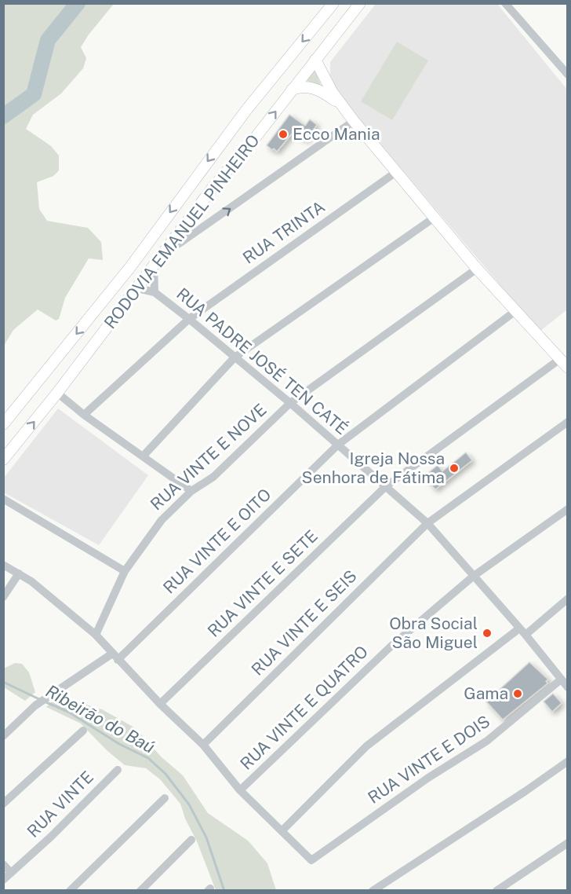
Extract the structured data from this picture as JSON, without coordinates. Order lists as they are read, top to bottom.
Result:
{
  "streets": {
    "main road": ["RODOVIA EMANUEL PINHEIRO"],
    "street": [
      "RUA TRINTA",
      "RUA PADRE JOSÉ TEN CATÉ",
      "RUA VINTE E NOVE",
      "RUA VINTE E OITO",
      "RUA VINTE E SETE",
      "RUA VINTE E SEIS",
      "RUA VINTE E QUATRO",
      "RUA VINTE E DOIS",
      "RUA VINTE"
    ]
  },
  "crossings": [
    ["RUA TRINTA", "RUA PADRE JOSÉ TEN CATÉ"],
    ["RUA PADRE JOSÉ TEN CATÉ", "RUA VINTE E NOVE"],
    ["RUA PADRE JOSÉ TEN CATÉ", "RUA VINTE E OITO"],
    ["RUA PADRE JOSÉ TEN CATÉ", "RUA VINTE E SETE"],
    ["RUA PADRE JOSÉ TEN CATÉ", "RUA VINTE E SEIS"],
    ["RUA PADRE JOSÉ TEN CATÉ", "RUA VINTE E QUATRO"],
    ["RUA PADRE JOSÉ TEN CATÉ", "RUA VINTE E DOIS"]
  ],
  "water": ["Ribeirão do Baú"],
  "places": [
    "Ecco Mania",
    "Igreja Nossa Senhora de Fátima",
    "Obra Social São Miguel",
    "Gama"
  ]
}
